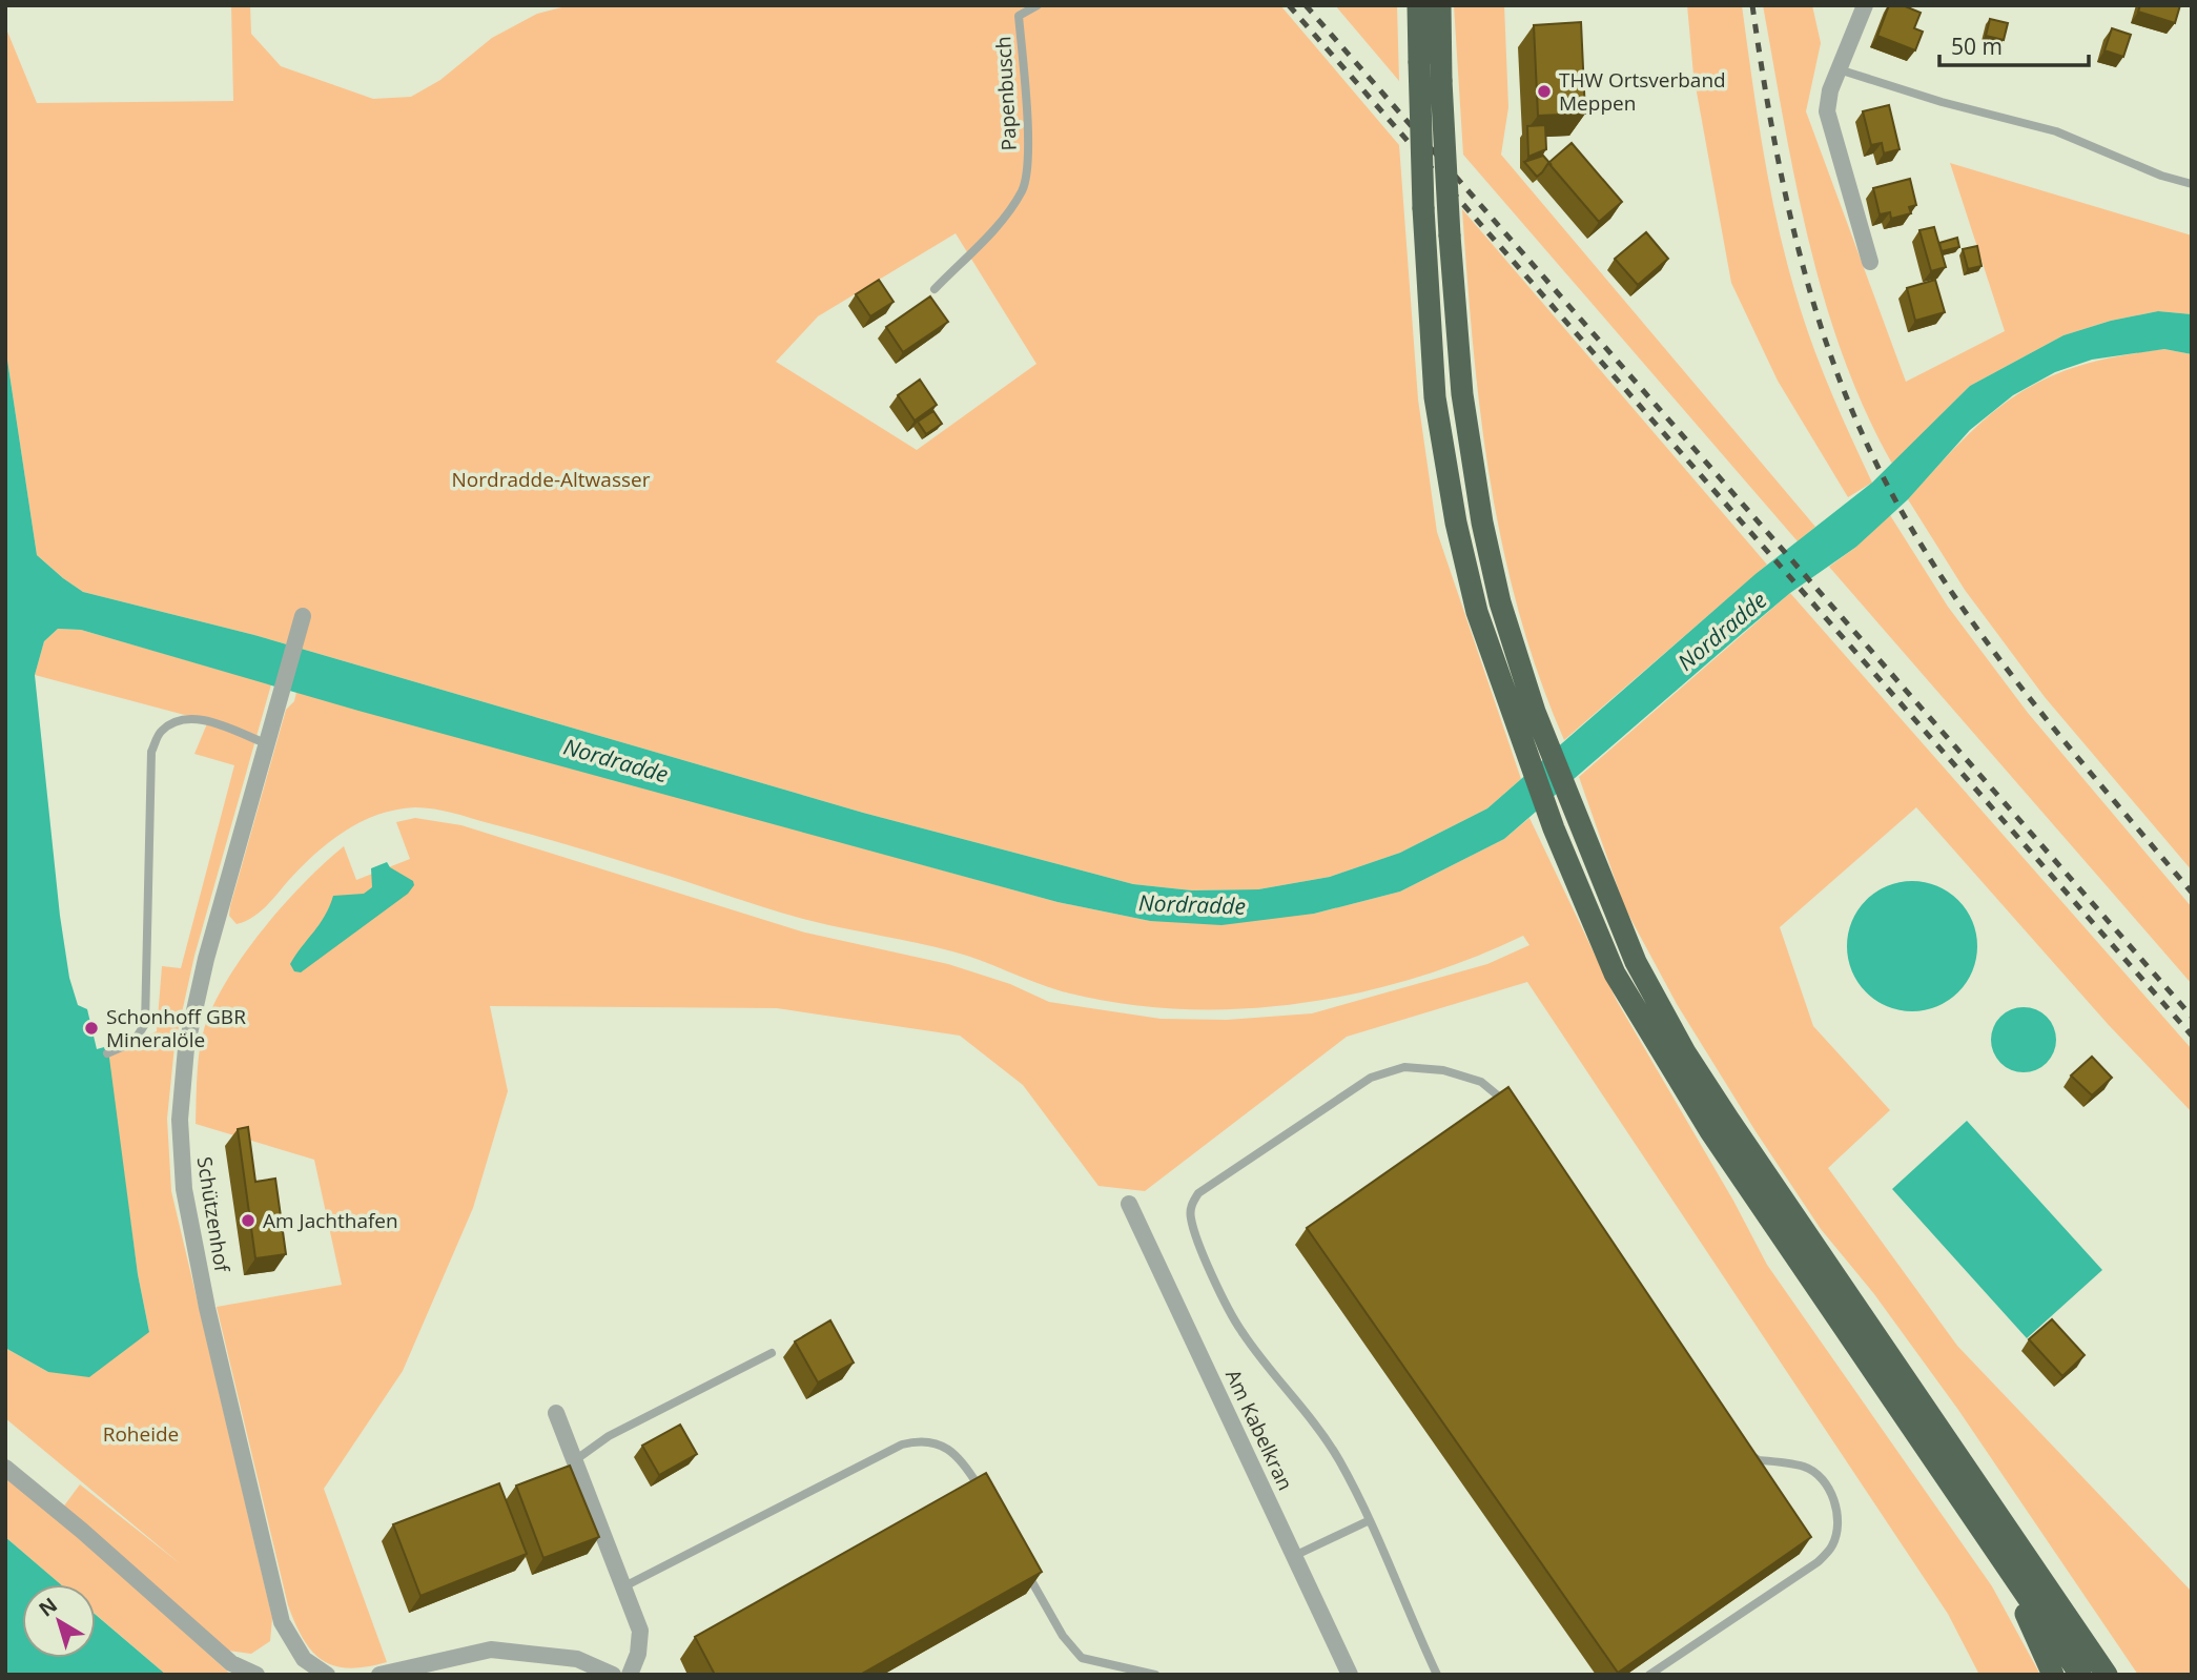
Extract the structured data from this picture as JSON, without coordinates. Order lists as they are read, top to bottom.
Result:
{
  "streets": {
    "street": ["Schützenhof", "Am Kabelkran"],
    "lane": ["Papenbusch"]
  },
  "water": ["Nordradde"],
  "parks": ["Nordradde-Altwasser", "Roheide"],
  "places": ["THW Ortsverband Meppen", "Schonhoff GBR Mineralöle", "Am Jachthafen"],
  "scale_bar": "50 m",
  "north": "top left"
}
